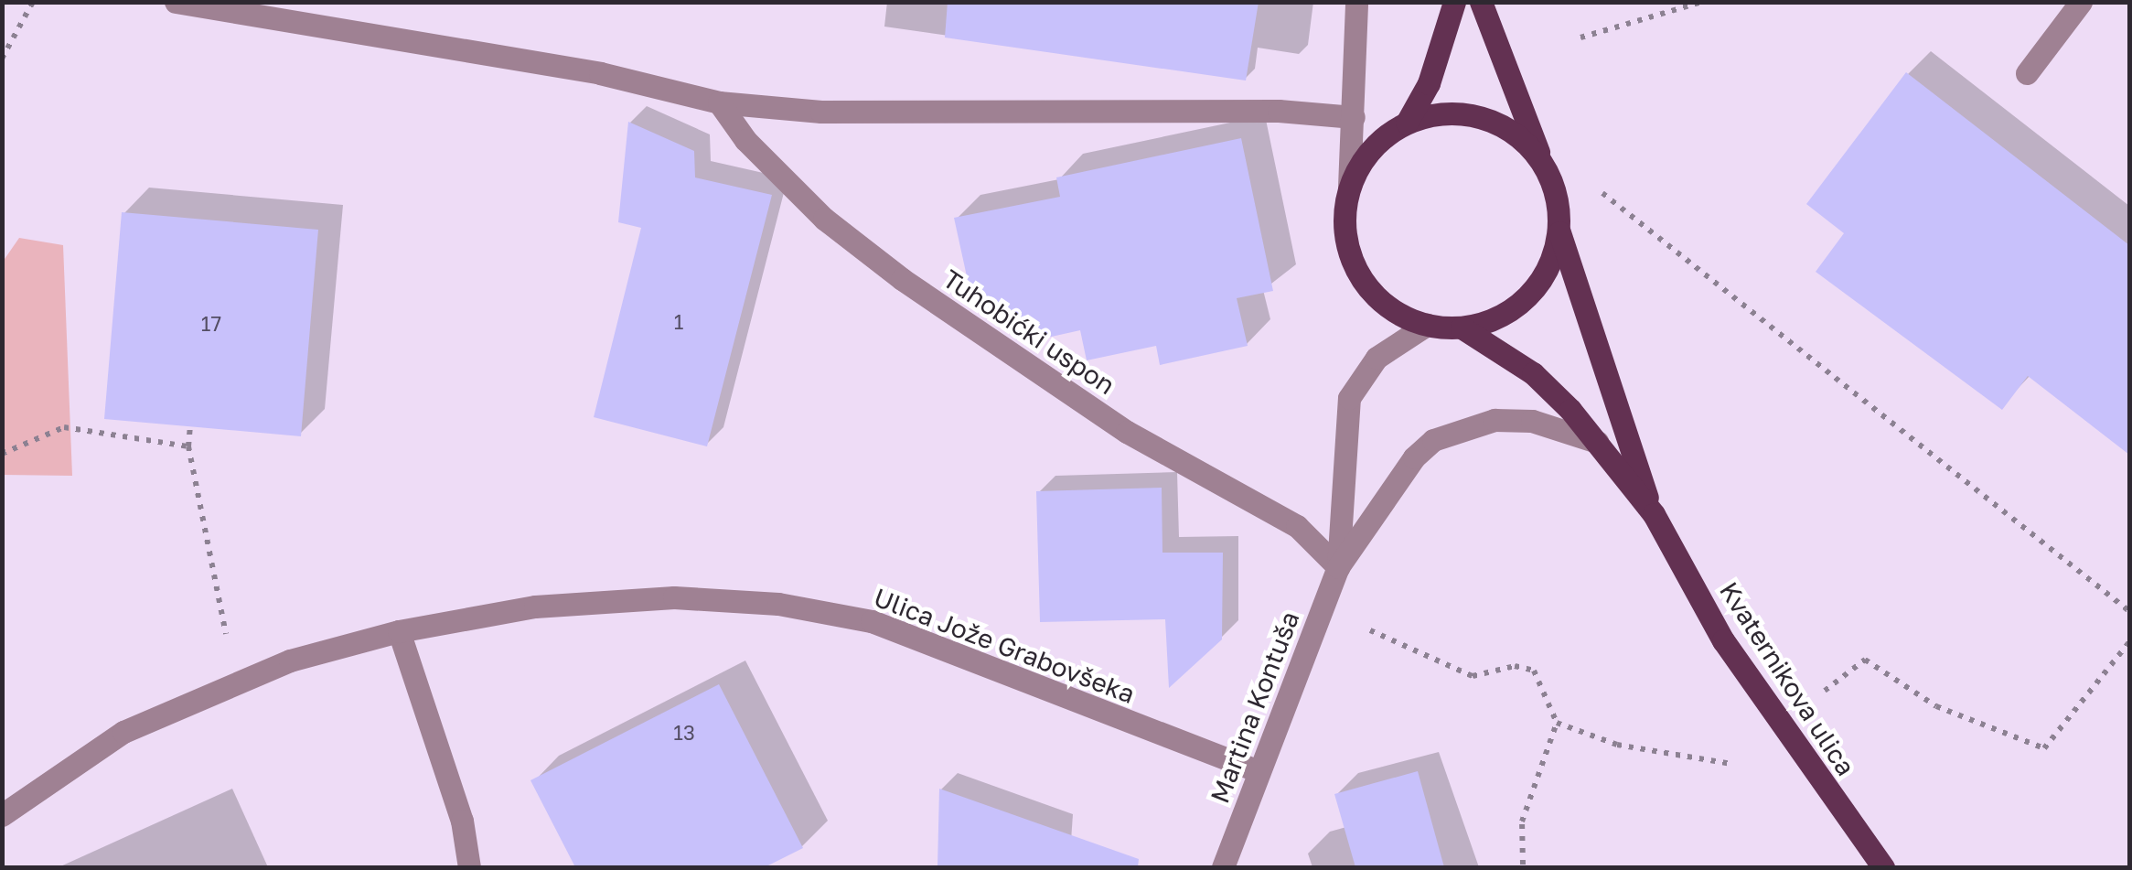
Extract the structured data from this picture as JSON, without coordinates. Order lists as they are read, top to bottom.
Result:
{
  "streets": {
    "main road": ["Kvaternikova ulica"],
    "street": ["Tuhobićki uspon", "Ulica Jože Grabovšeka", "Martina Kontuša"]
  },
  "crossings": [
    ["Tuhobićki uspon", "Martina Kontuša"],
    ["Ulica Jože Grabovšeka", "Martina Kontuša"],
    ["Kvaternikova ulica", "Martina Kontuša"]
  ],
  "house_numbers": ["1", "17", "13"]
}
